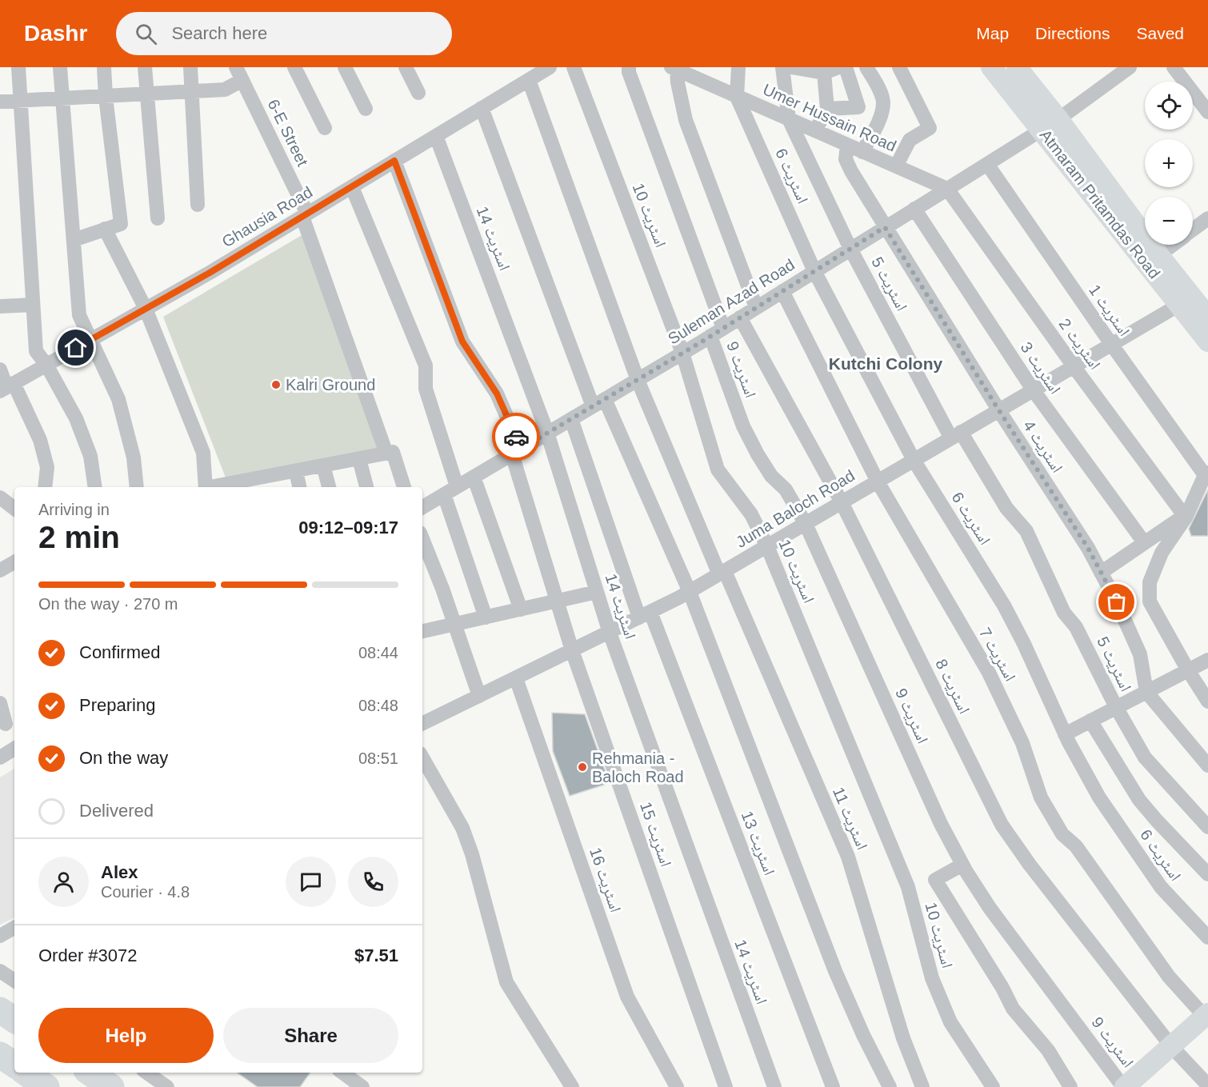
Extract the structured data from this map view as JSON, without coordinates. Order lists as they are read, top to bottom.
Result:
{
  "streets": {
    "main road": ["Atmaram Pritamdas Road"],
    "street": [
      "Umer Hussain Road",
      "6-E Street",
      "اسٹریٹ 6",
      "اسٹریٹ 10",
      "Ghausia Road",
      "اسٹریٹ 14",
      "اسٹریٹ 5",
      "Suleman Azad Road",
      "اسٹریٹ 1",
      "اسٹریٹ 2",
      "اسٹریٹ 3",
      "اسٹریٹ 9",
      "اسٹریٹ 4",
      "Juma Baloch Road",
      "اسٹریٹ 7",
      "اسٹریٹ 8",
      "اسٹریٹ 11",
      "اسٹریٹ 15",
      "اسٹریٹ 13",
      "اسٹریٹ 16"
    ]
  },
  "crossings": [
    ["Umer Hussain Road", "اسٹریٹ 6"],
    ["Umer Hussain Road", "اسٹریٹ 5"],
    ["Umer Hussain Road", "Suleman Azad Road"],
    ["Umer Hussain Road", "اسٹریٹ 2"],
    ["Umer Hussain Road", "اسٹریٹ 4"],
    ["6-E Street", "Ghausia Road"],
    ["اسٹریٹ 6", "Suleman Azad Road"],
    ["اسٹریٹ 6", "Juma Baloch Road"],
    ["Atmaram Pritamdas Road", "Suleman Azad Road"],
    ["Atmaram Pritamdas Road", "Juma Baloch Road"],
    ["اسٹریٹ 10", "Suleman Azad Road"],
    ["اسٹریٹ 10", "Juma Baloch Road"],
    ["Ghausia Road", "اسٹریٹ 14"],
    ["Ghausia Road", "اسٹریٹ 11"],
    ["Ghausia Road", "اسٹریٹ 15"],
    ["اسٹریٹ 14", "Suleman Azad Road"],
    ["اسٹریٹ 14", "Juma Baloch Road"],
    ["اسٹریٹ 5", "Suleman Azad Road"],
    ["اسٹریٹ 5", "Juma Baloch Road"],
    ["Suleman Azad Road", "اسٹریٹ 1"],
    ["Suleman Azad Road", "اسٹریٹ 2"],
    ["Suleman Azad Road", "اسٹریٹ 3"],
    ["Suleman Azad Road", "اسٹریٹ 9"],
    ["Suleman Azad Road", "اسٹریٹ 4"],
    ["Suleman Azad Road", "اسٹریٹ 7"],
    ["Suleman Azad Road", "اسٹریٹ 8"],
    ["Suleman Azad Road", "اسٹریٹ 11"],
    ["Suleman Azad Road", "اسٹریٹ 15"],
    ["Suleman Azad Road", "اسٹریٹ 13"],
    ["اسٹریٹ 1", "Juma Baloch Road"],
    ["اسٹریٹ 2", "Juma Baloch Road"],
    ["اسٹریٹ 3", "Juma Baloch Road"],
    ["اسٹریٹ 9", "Juma Baloch Road"],
    ["اسٹریٹ 4", "Juma Baloch Road"],
    ["Juma Baloch Road", "اسٹریٹ 7"],
    ["Juma Baloch Road", "اسٹریٹ 8"],
    ["Juma Baloch Road", "اسٹریٹ 11"],
    ["Juma Baloch Road", "اسٹریٹ 15"],
    ["Juma Baloch Road", "اسٹریٹ 13"],
    ["Juma Baloch Road", "اسٹریٹ 16"]
  ],
  "districts": ["Kutchi Colony"],
  "places": ["Kalri Ground", "Rehmania - Baloch Road"],
  "page": {
    "header": "Dashr",
    "search": "Search here",
    "nav": ["Map", "Directions", "Saved"],
    "map_buttons": ["+", "−"],
    "heading": ["2 min", "Arriving in", "09:12–09:17"],
    "panel": [
      "Alex",
      "Courier · 4.8",
      "Order #3072",
      "$7.51"
    ],
    "bar": "On the way · 270 m",
    "list": [
      ["Confirmed", "08:44"],
      ["Preparing", "08:48"],
      ["On the way", "08:51"],
      "Delivered"
    ],
    "buttons": ["Help", "Share"]
  }
}
